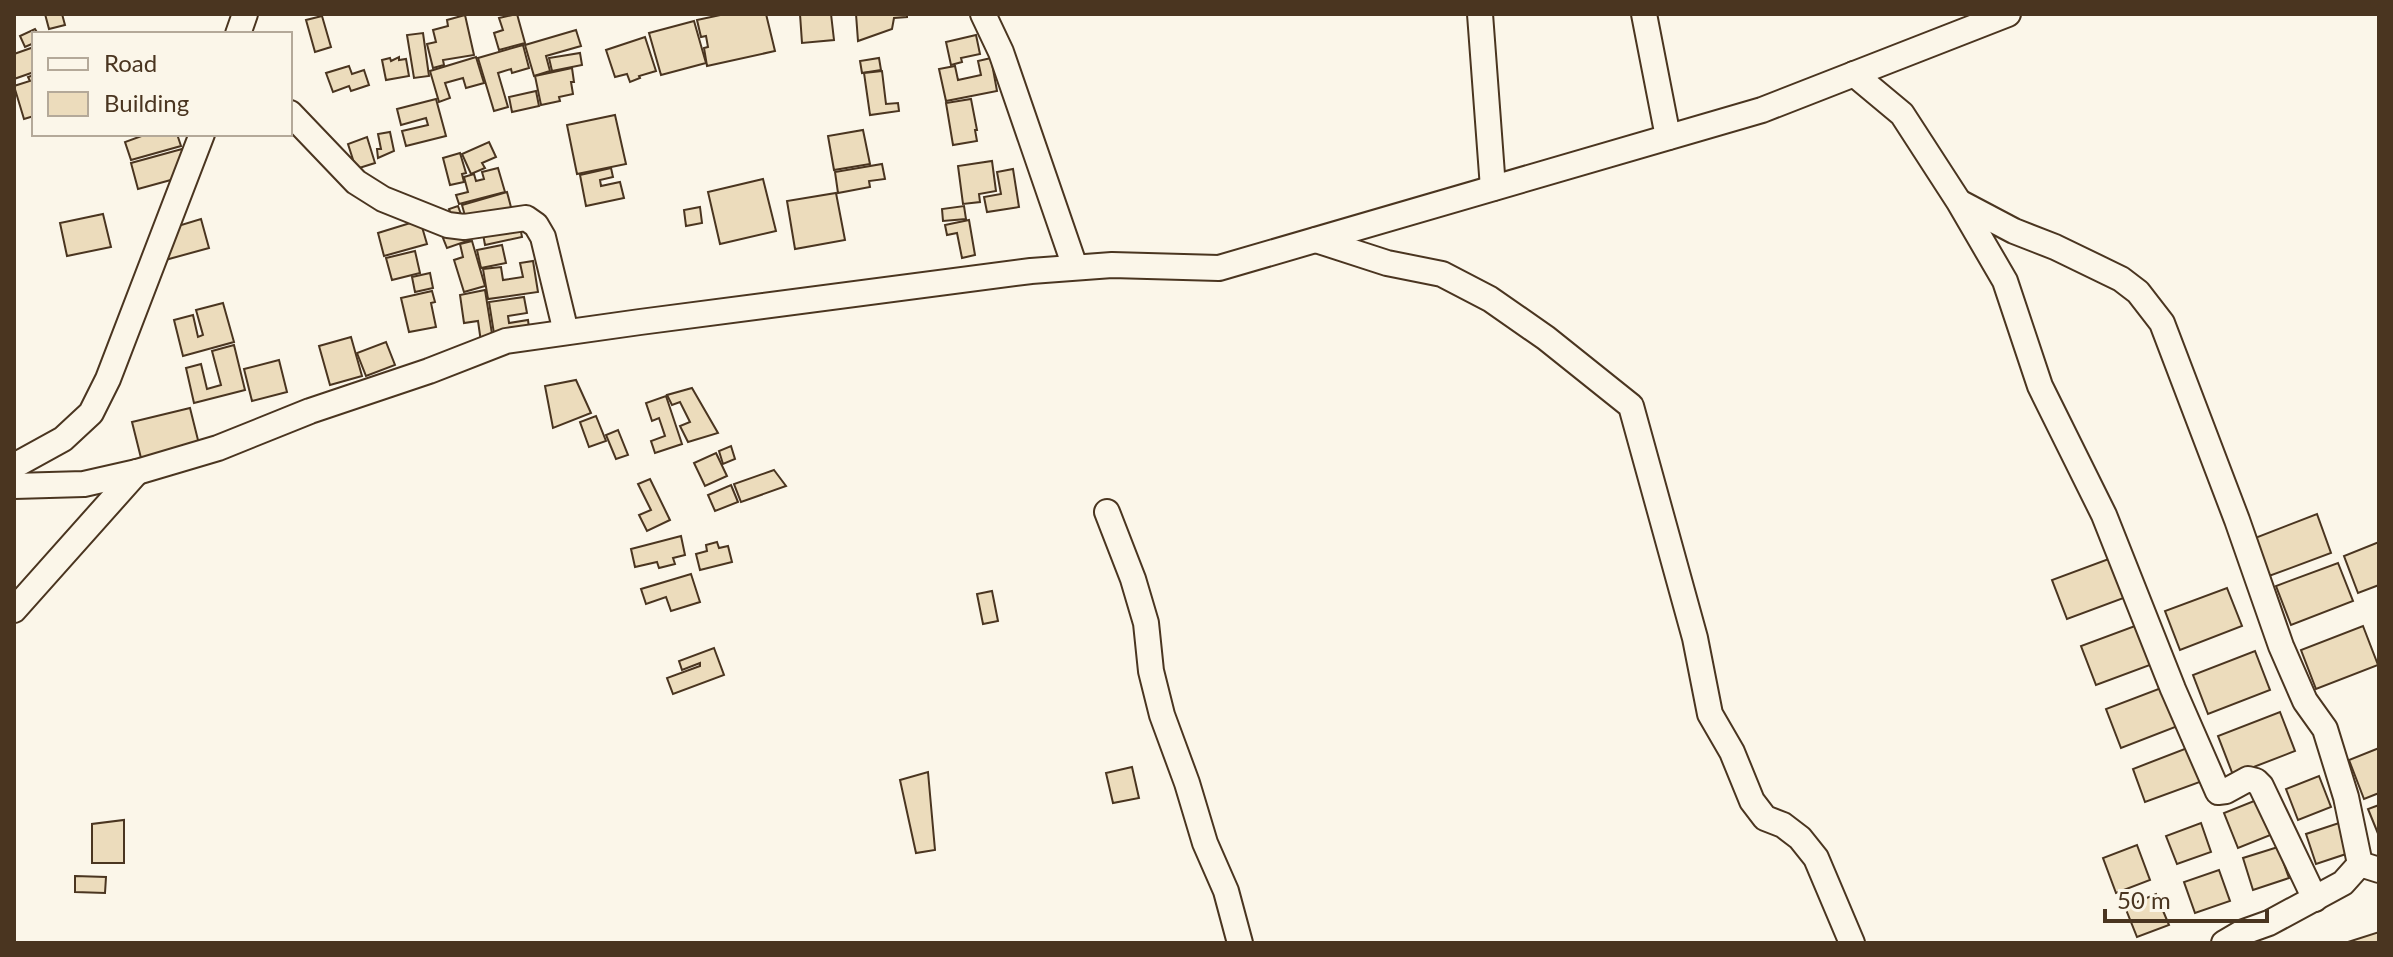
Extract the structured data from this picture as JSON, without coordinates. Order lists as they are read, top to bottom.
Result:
{
  "legend": ["Road", "Building"],
  "scale_bar": "50 m"
}
